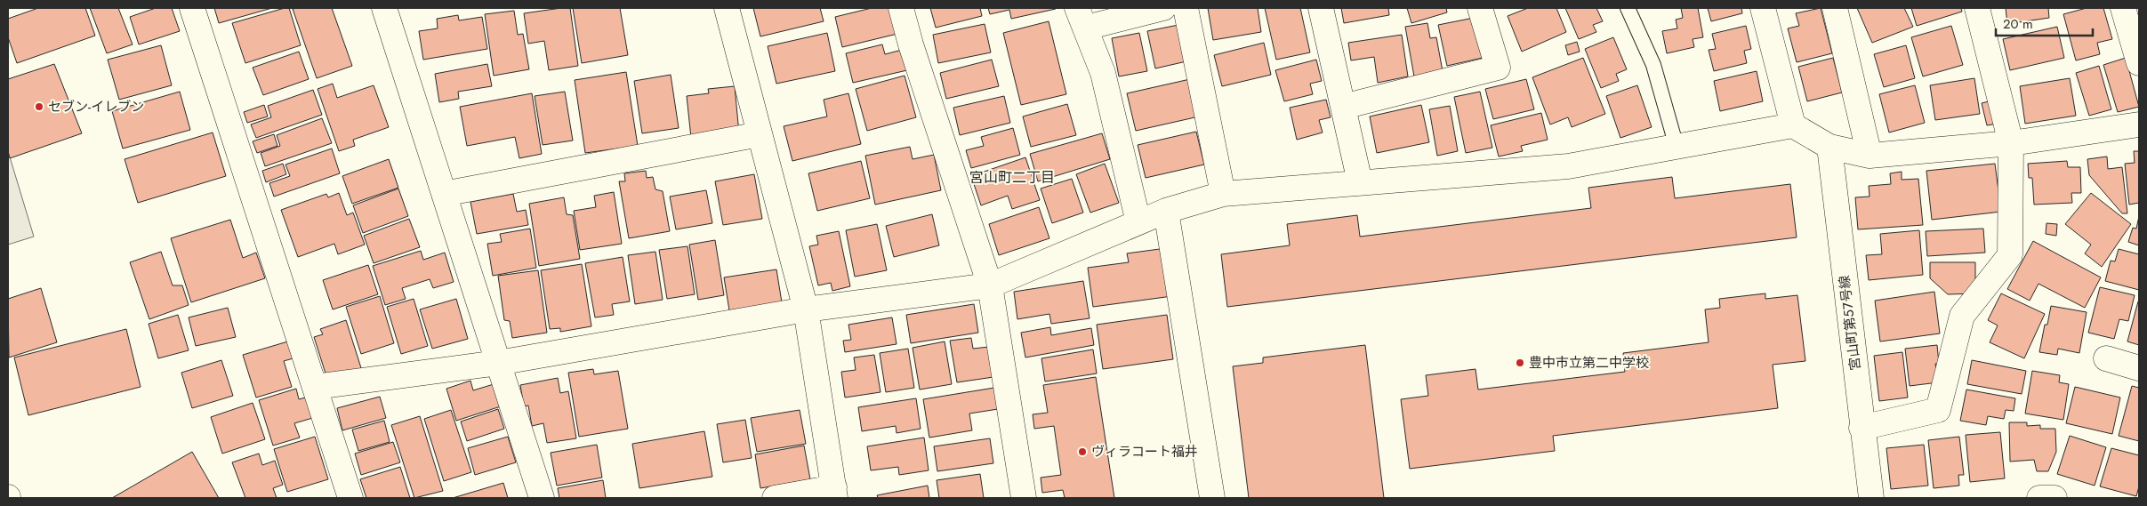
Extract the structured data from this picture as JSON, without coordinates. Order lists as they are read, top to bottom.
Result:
{
  "streets": {
    "street": ["宮山町第５７号線"]
  },
  "districts": ["宮山町二丁目"],
  "places": ["セブン-イレブン", "豊中市立第二中学校", "ヴィラコート福井"],
  "scale_bar": "20 m"
}
